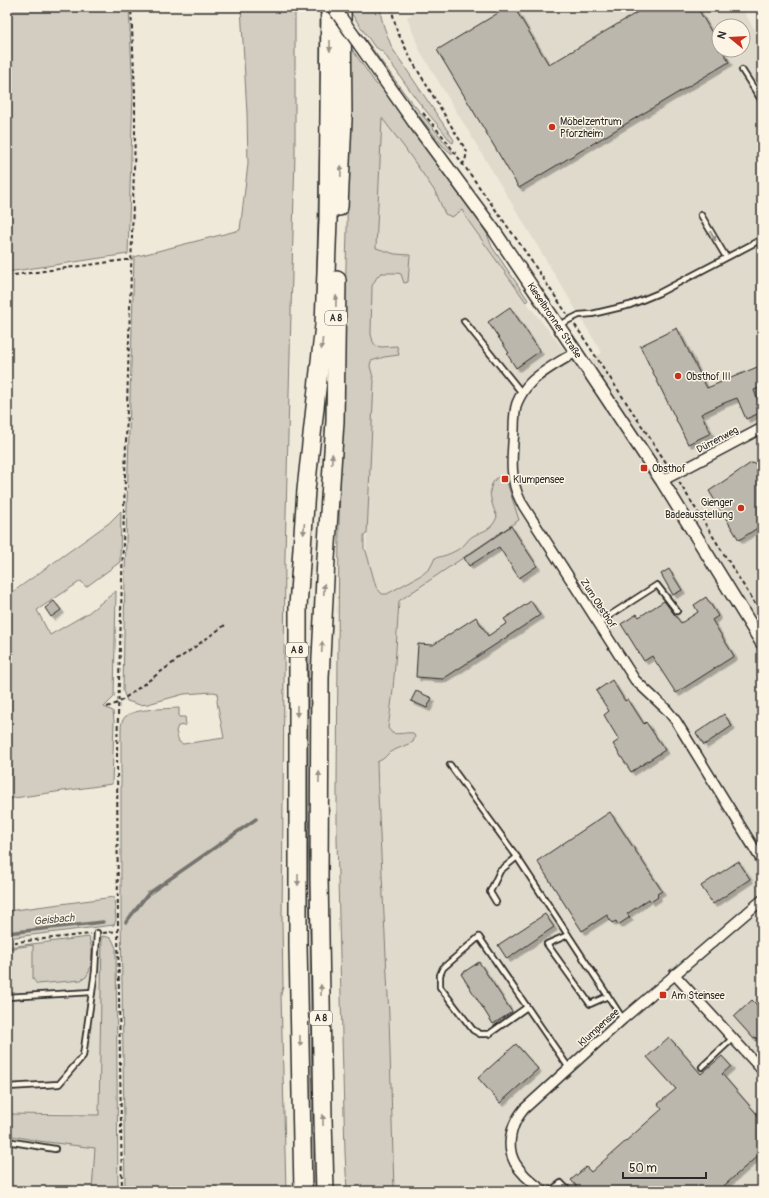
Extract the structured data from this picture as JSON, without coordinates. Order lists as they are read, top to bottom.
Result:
{
  "streets": {
    "highway": ["A 8"],
    "street": [
      "Kieselbronner Straße",
      "Dürrenweg",
      "Zum Obsthof",
      "Klumpensee"
    ]
  },
  "crossings": [
    ["A 8", "Kieselbronner Straße"],
    ["Kieselbronner Straße", "Dürrenweg"],
    ["Kieselbronner Straße", "Zum Obsthof"]
  ],
  "water": ["Geisbach"],
  "places": {
    "other": ["Möbelzentrum Pforzheim", "Obsthof III", "Gienger Badeausstellung"],
    "transit": ["Obsthof", "Klumpensee", "Am Steinsee"]
  },
  "scale_bar": "50 m",
  "north": "left"
}
